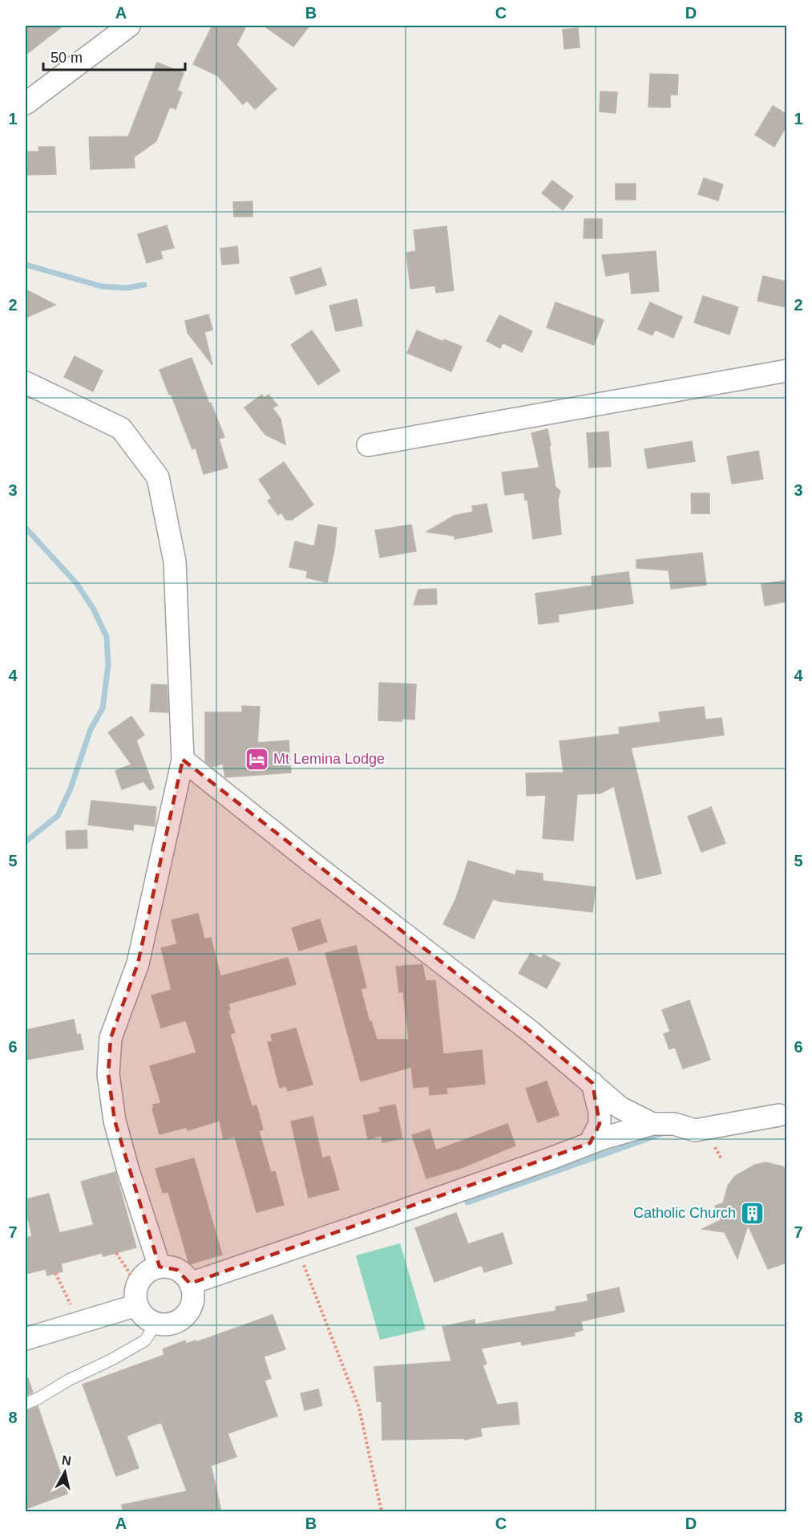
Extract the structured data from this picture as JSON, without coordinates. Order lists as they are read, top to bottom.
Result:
{
  "places": {
    "hotel": ["Mt Lemina Lodge"],
    "building": ["Catholic Church"]
  },
  "scale_bar": "50 m",
  "north": "top",
  "grid": {
    "columns": [
      "A",
      "B",
      "C",
      "D"
    ],
    "rows": [
      "1",
      "2",
      "3",
      "4",
      "5",
      "6",
      "7",
      "8"
    ]
  }
}
